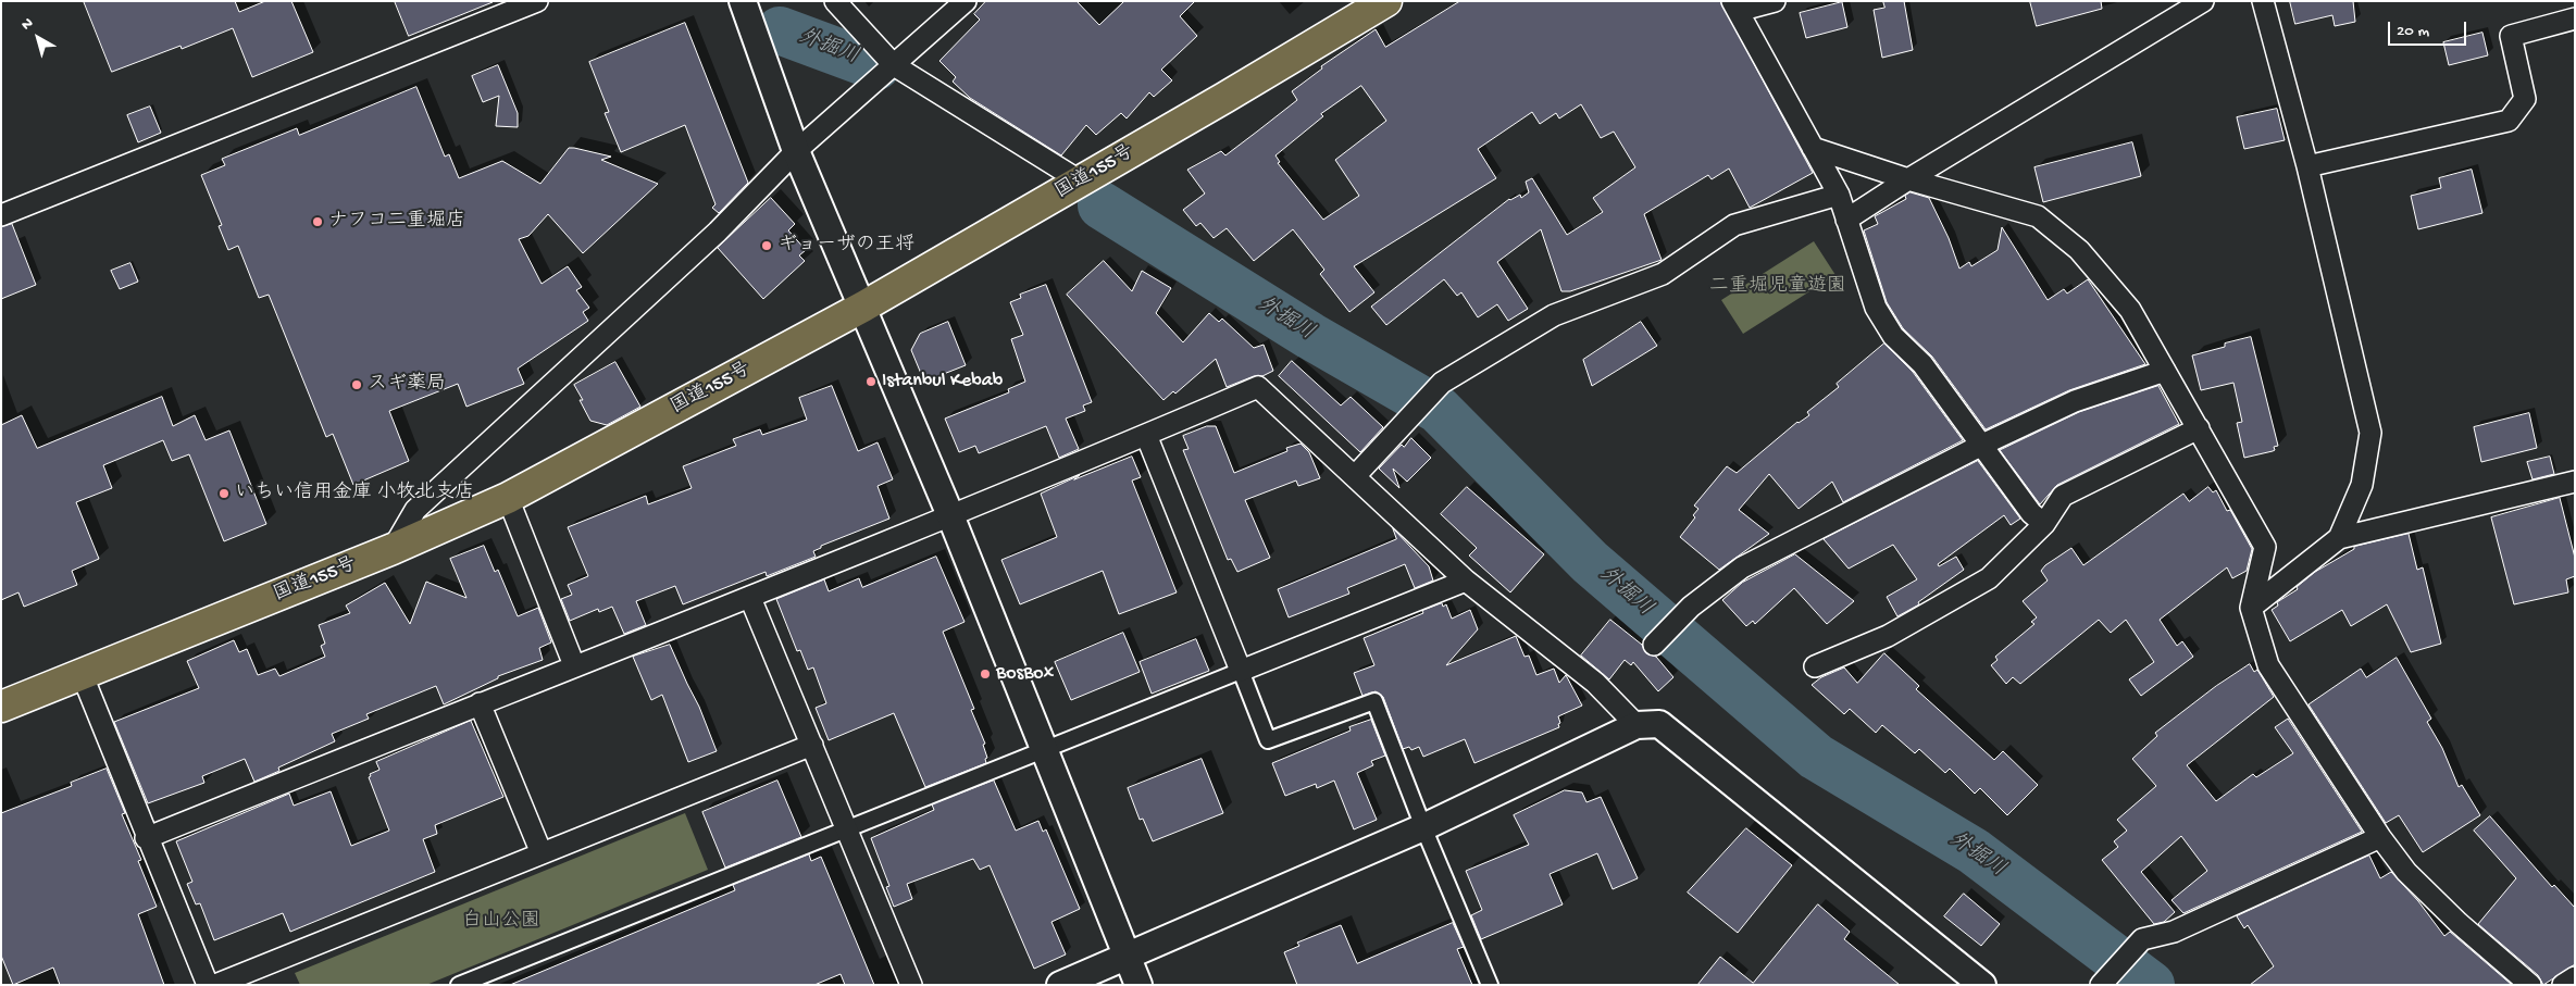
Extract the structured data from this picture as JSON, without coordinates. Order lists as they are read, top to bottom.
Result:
{
  "streets": {
    "highway": ["国道155号"]
  },
  "water": ["外掘川"],
  "parks": ["二重堀児童遊園", "白山公園"],
  "places": [
    "ナフコ二重堀店",
    "ギョーザの王将",
    "Istanbul Kebab",
    "スギ薬局",
    "いちい信用金庫 小牧北支店",
    "BosBox"
  ],
  "scale_bar": "20 m",
  "north": "top left"
}
